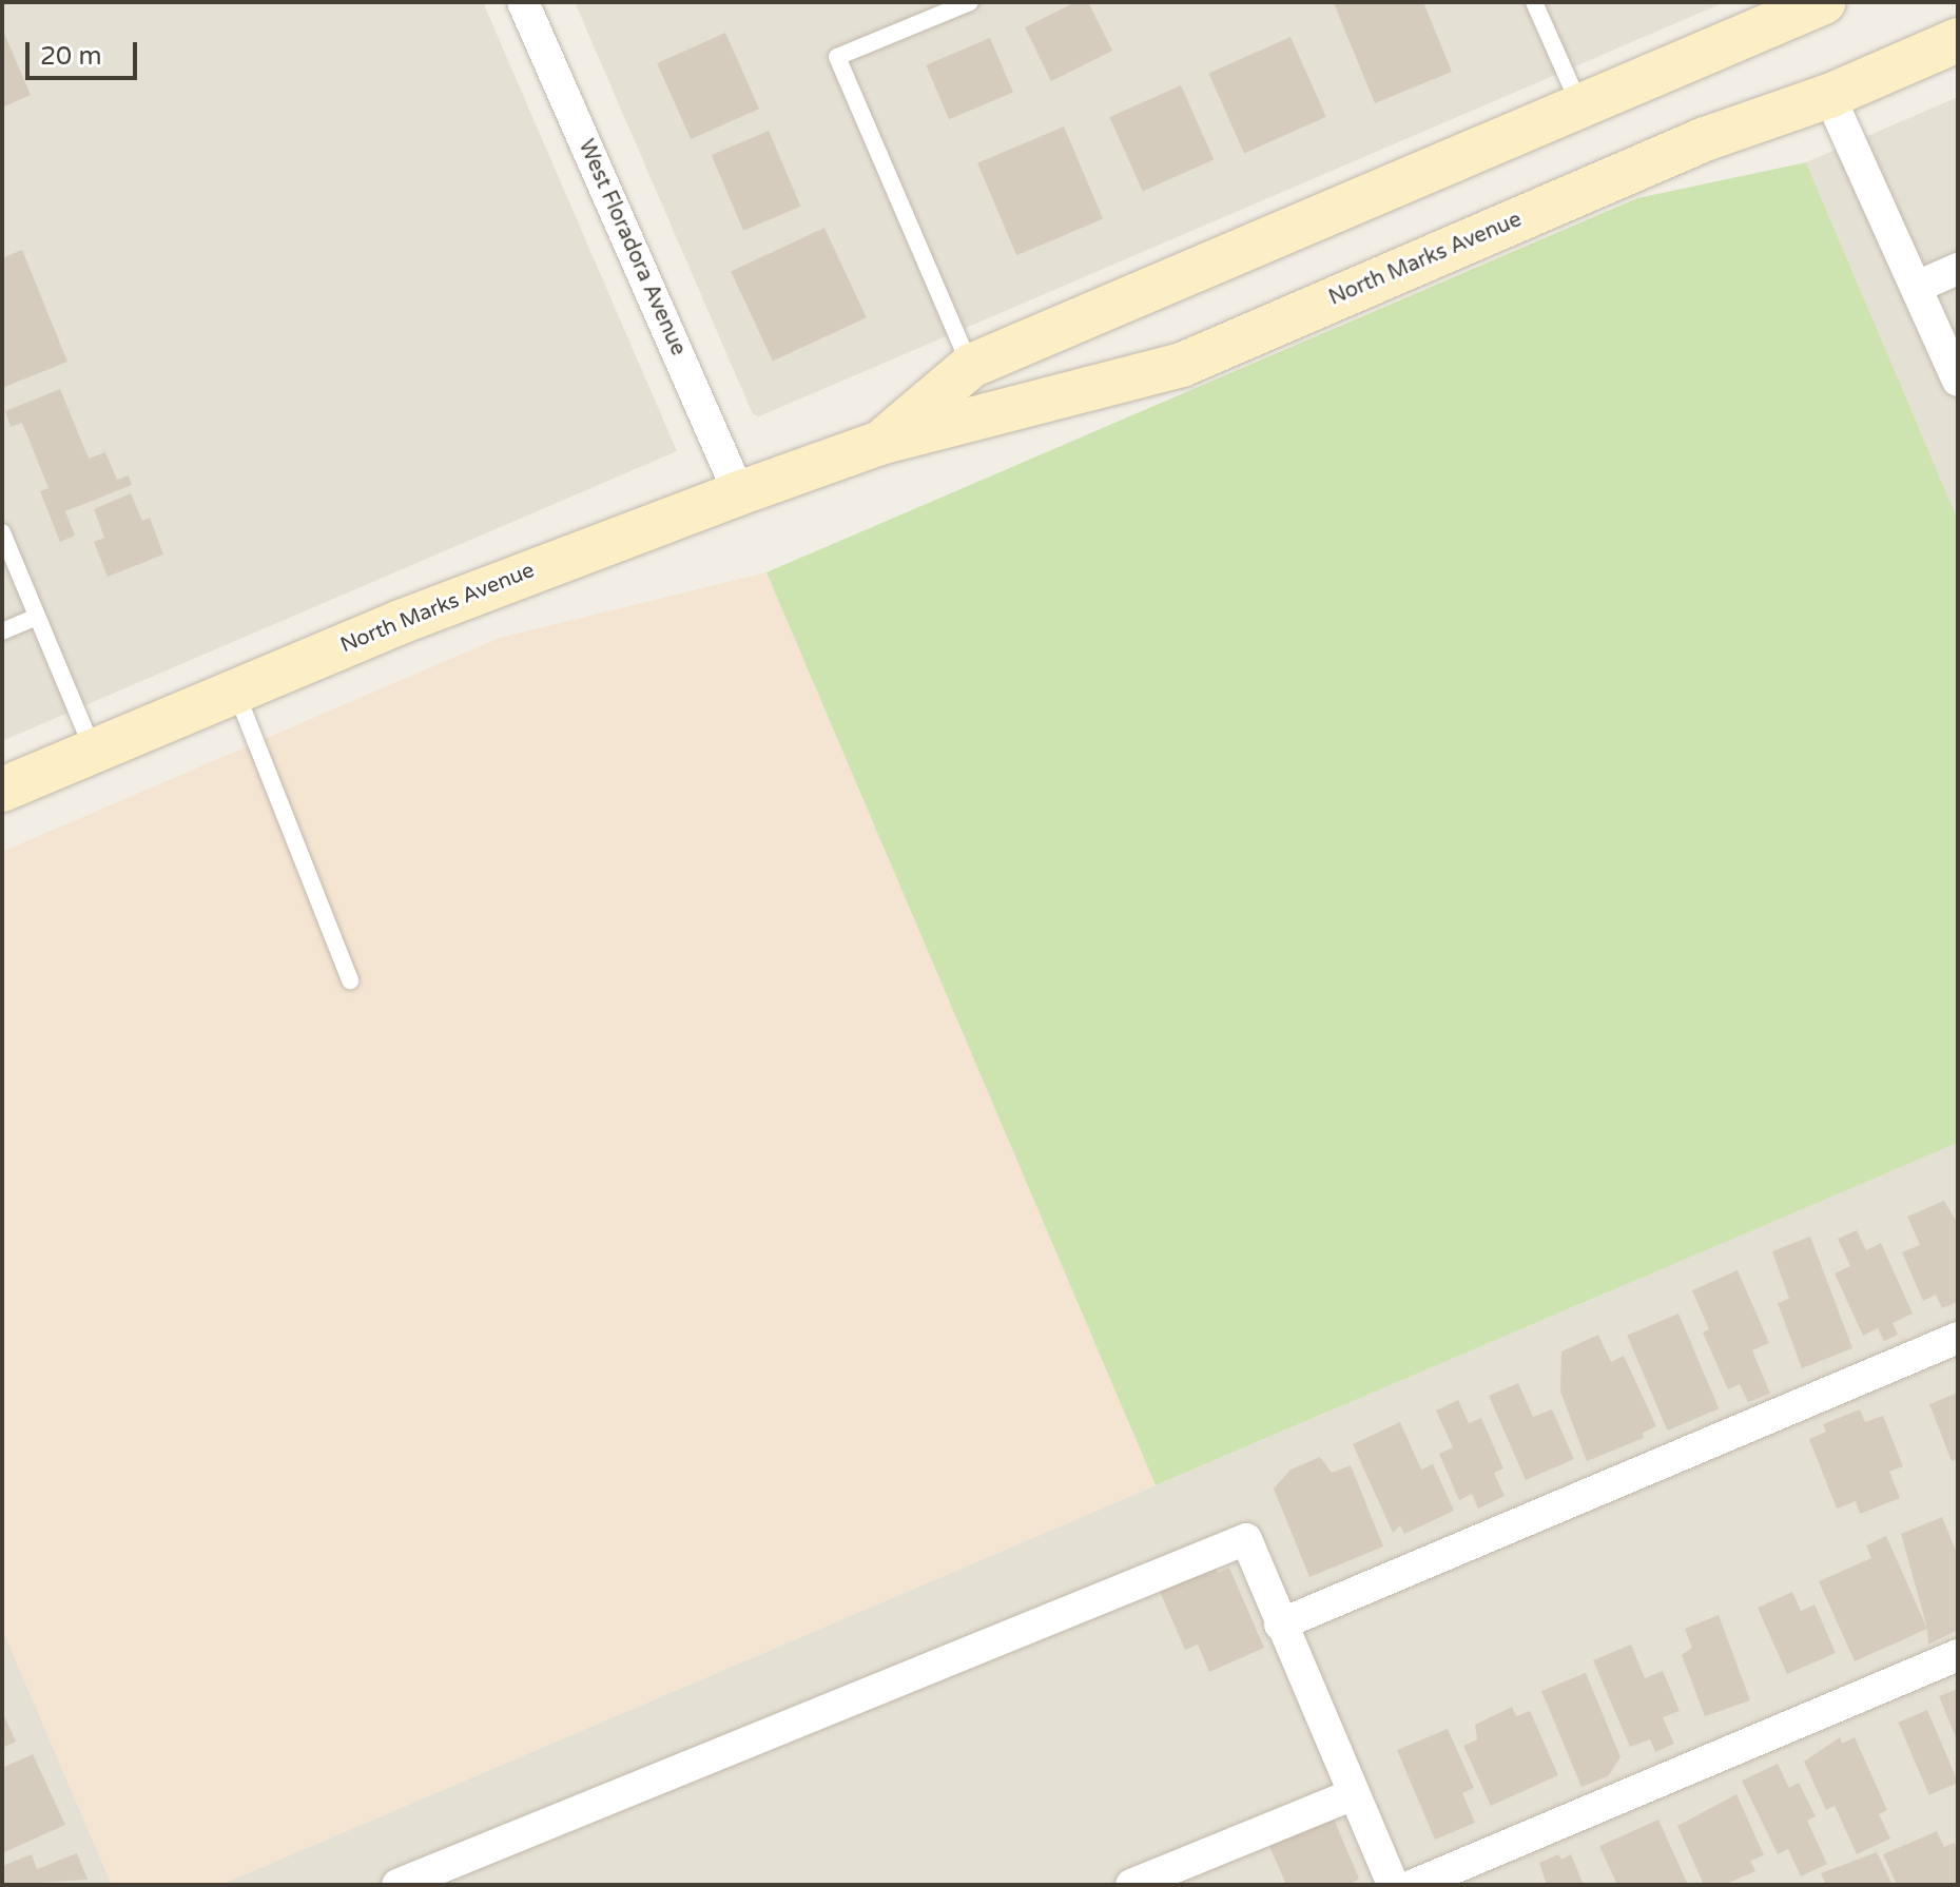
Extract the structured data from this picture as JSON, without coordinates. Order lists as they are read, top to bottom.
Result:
{
  "streets": {
    "main road": ["North Marks Avenue"],
    "street": ["West Floradora Avenue"]
  },
  "crossings": [
    ["West Floradora Avenue", "North Marks Avenue"]
  ],
  "scale_bar": "20 m"
}
